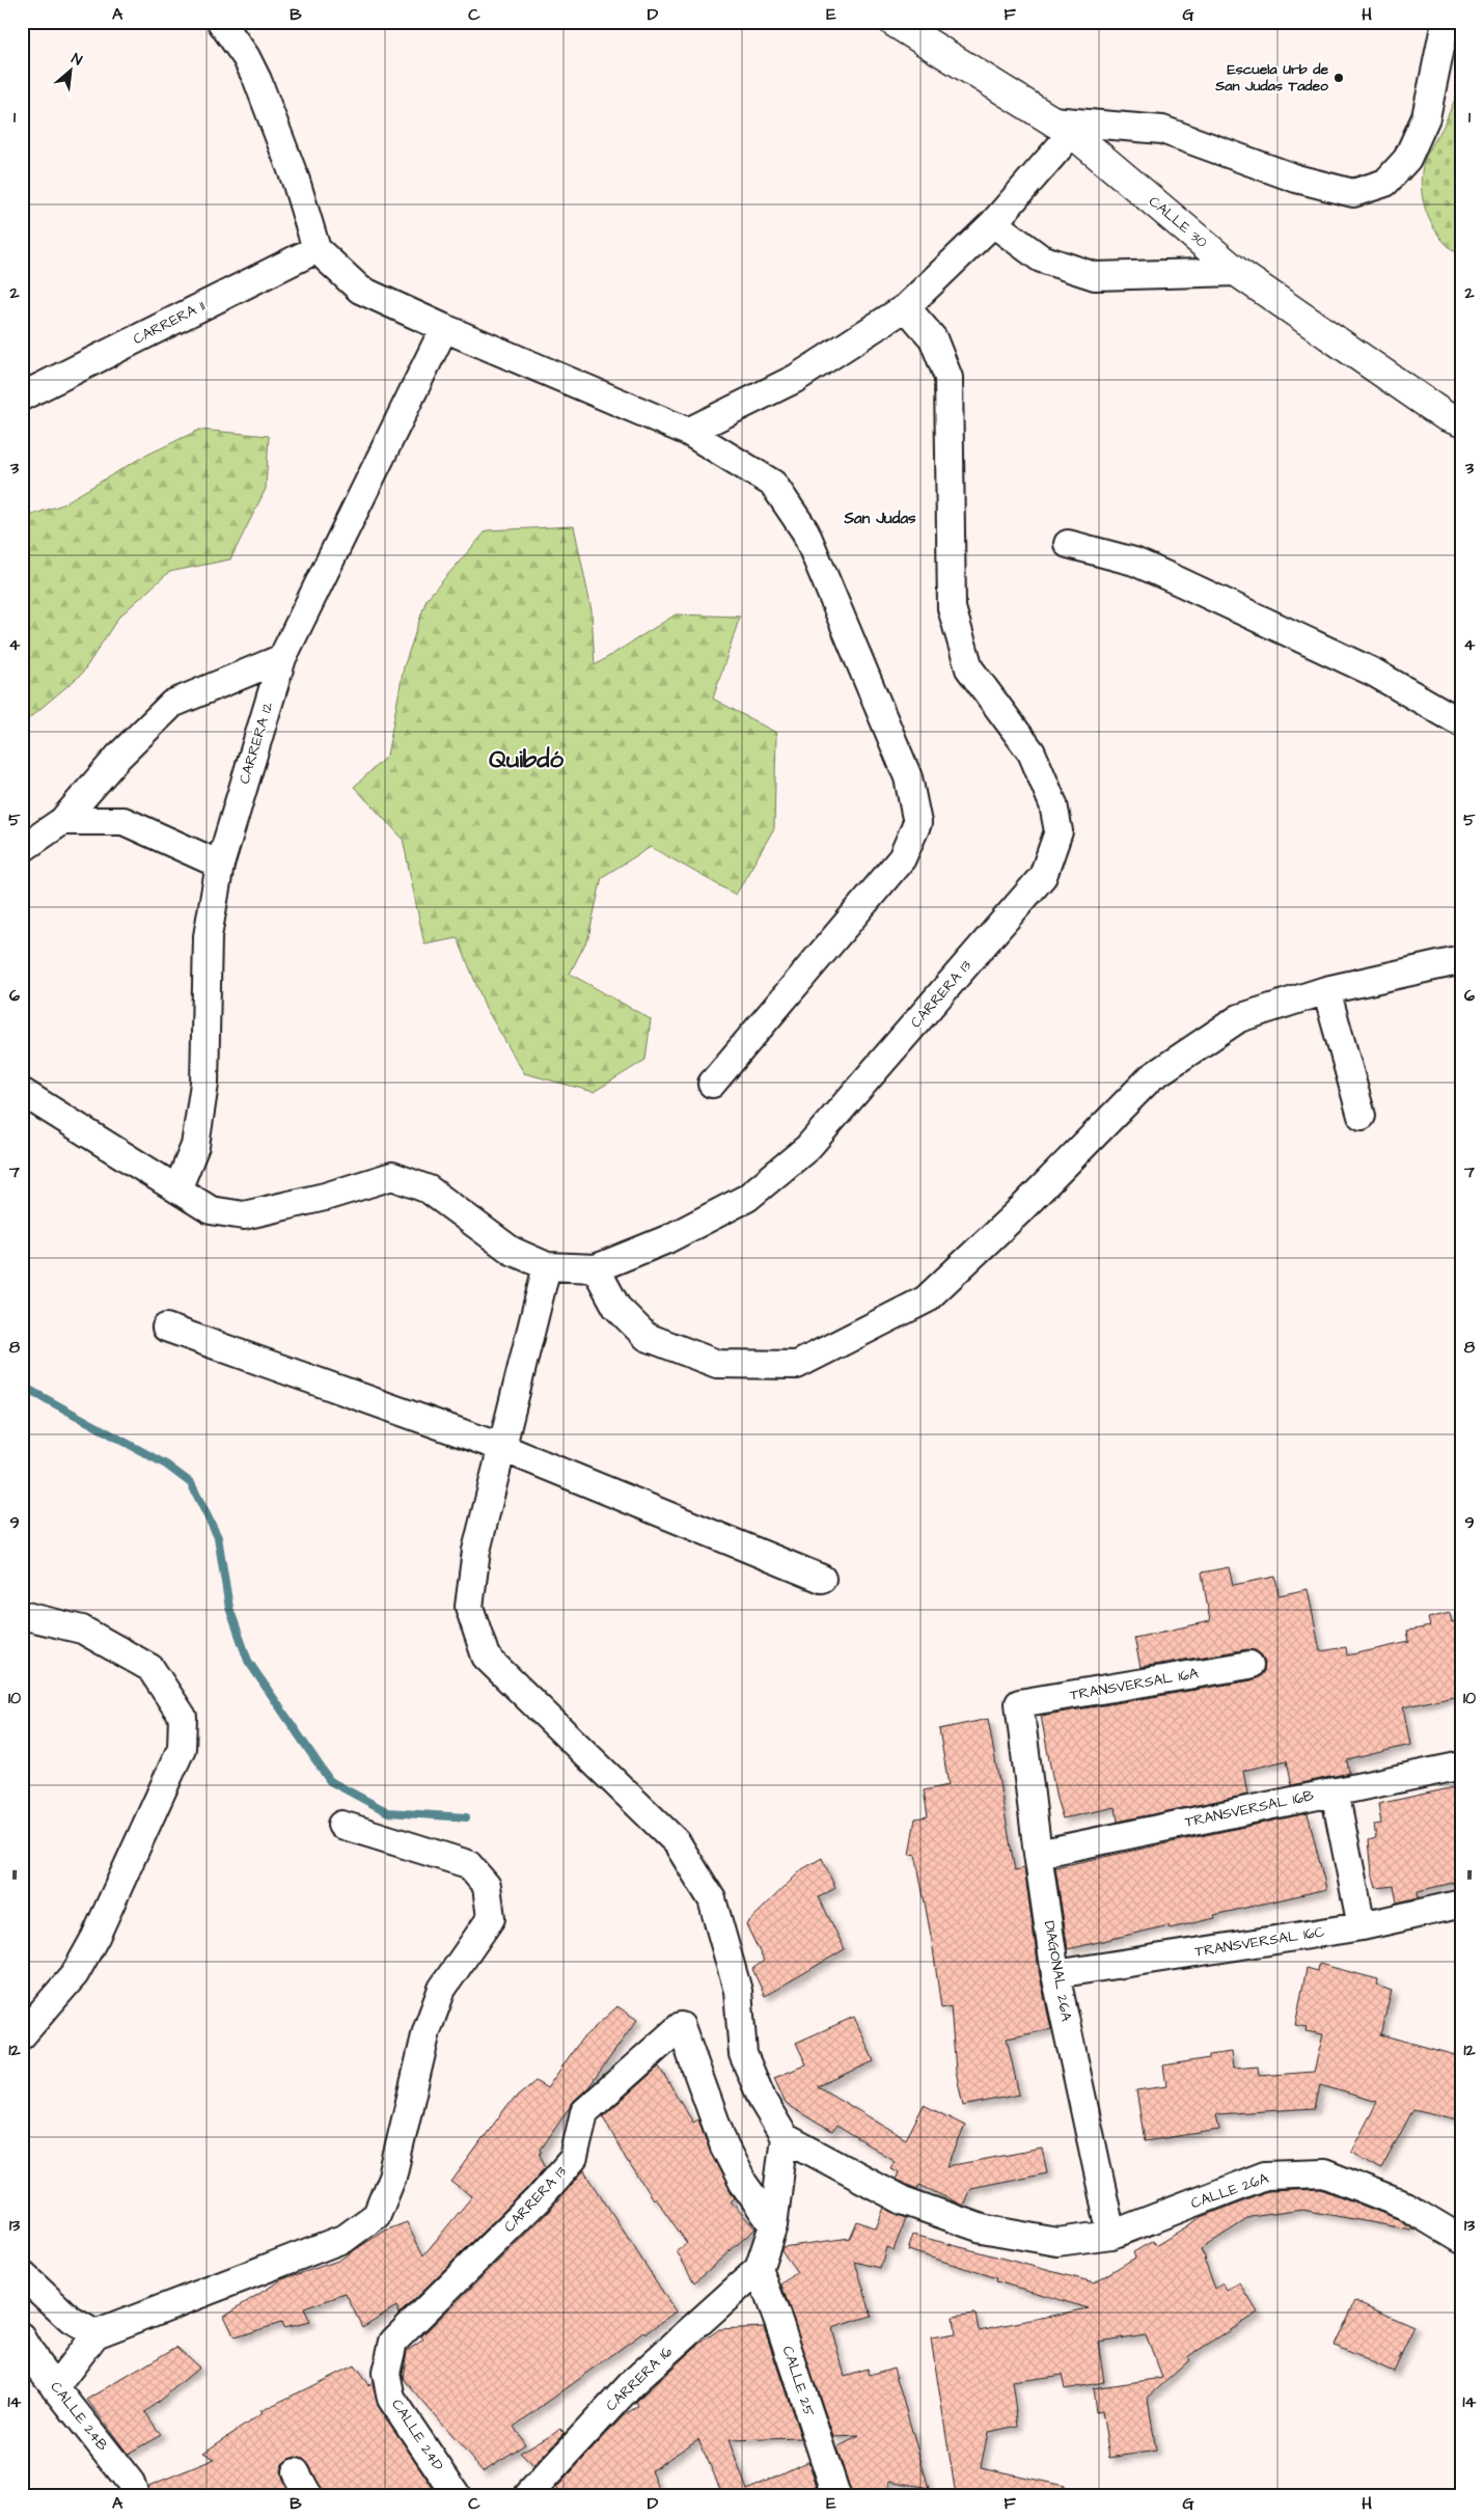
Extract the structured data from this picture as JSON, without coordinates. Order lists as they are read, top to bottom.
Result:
{
  "streets": {
    "main road": ["CALLE 30"],
    "street": [
      "CARRERA 11",
      "CARRERA 12",
      "CARRERA 13",
      "TRANSVERSAL 16A",
      "TRANSVERSAL 16B",
      "TRANSVERSAL 16C",
      "DIAGONAL 26A",
      "CALLE 26A",
      "CARRERA 16",
      "CALLE 25",
      "CALLE 24B",
      "CALLE 24D"
    ]
  },
  "crossings": [
    ["CARRERA 13", "CALLE 24D"],
    ["TRANSVERSAL 16A", "DIAGONAL 26A"],
    ["TRANSVERSAL 16B", "DIAGONAL 26A"],
    ["TRANSVERSAL 16C", "DIAGONAL 26A"],
    ["DIAGONAL 26A", "CALLE 26A"],
    ["CARRERA 16", "CALLE 25"]
  ],
  "districts": ["San Judas", "Quibdó"],
  "places": ["Escuela Urb de San Judas Tadeo"],
  "north": "top right",
  "grid": {
    "columns": [
      "A",
      "B",
      "C",
      "D",
      "E",
      "F",
      "G",
      "H"
    ],
    "rows": [
      "1",
      "2",
      "3",
      "4",
      "5",
      "6",
      "7",
      "8",
      "9",
      "10",
      "11",
      "12",
      "13",
      "14"
    ]
  }
}
